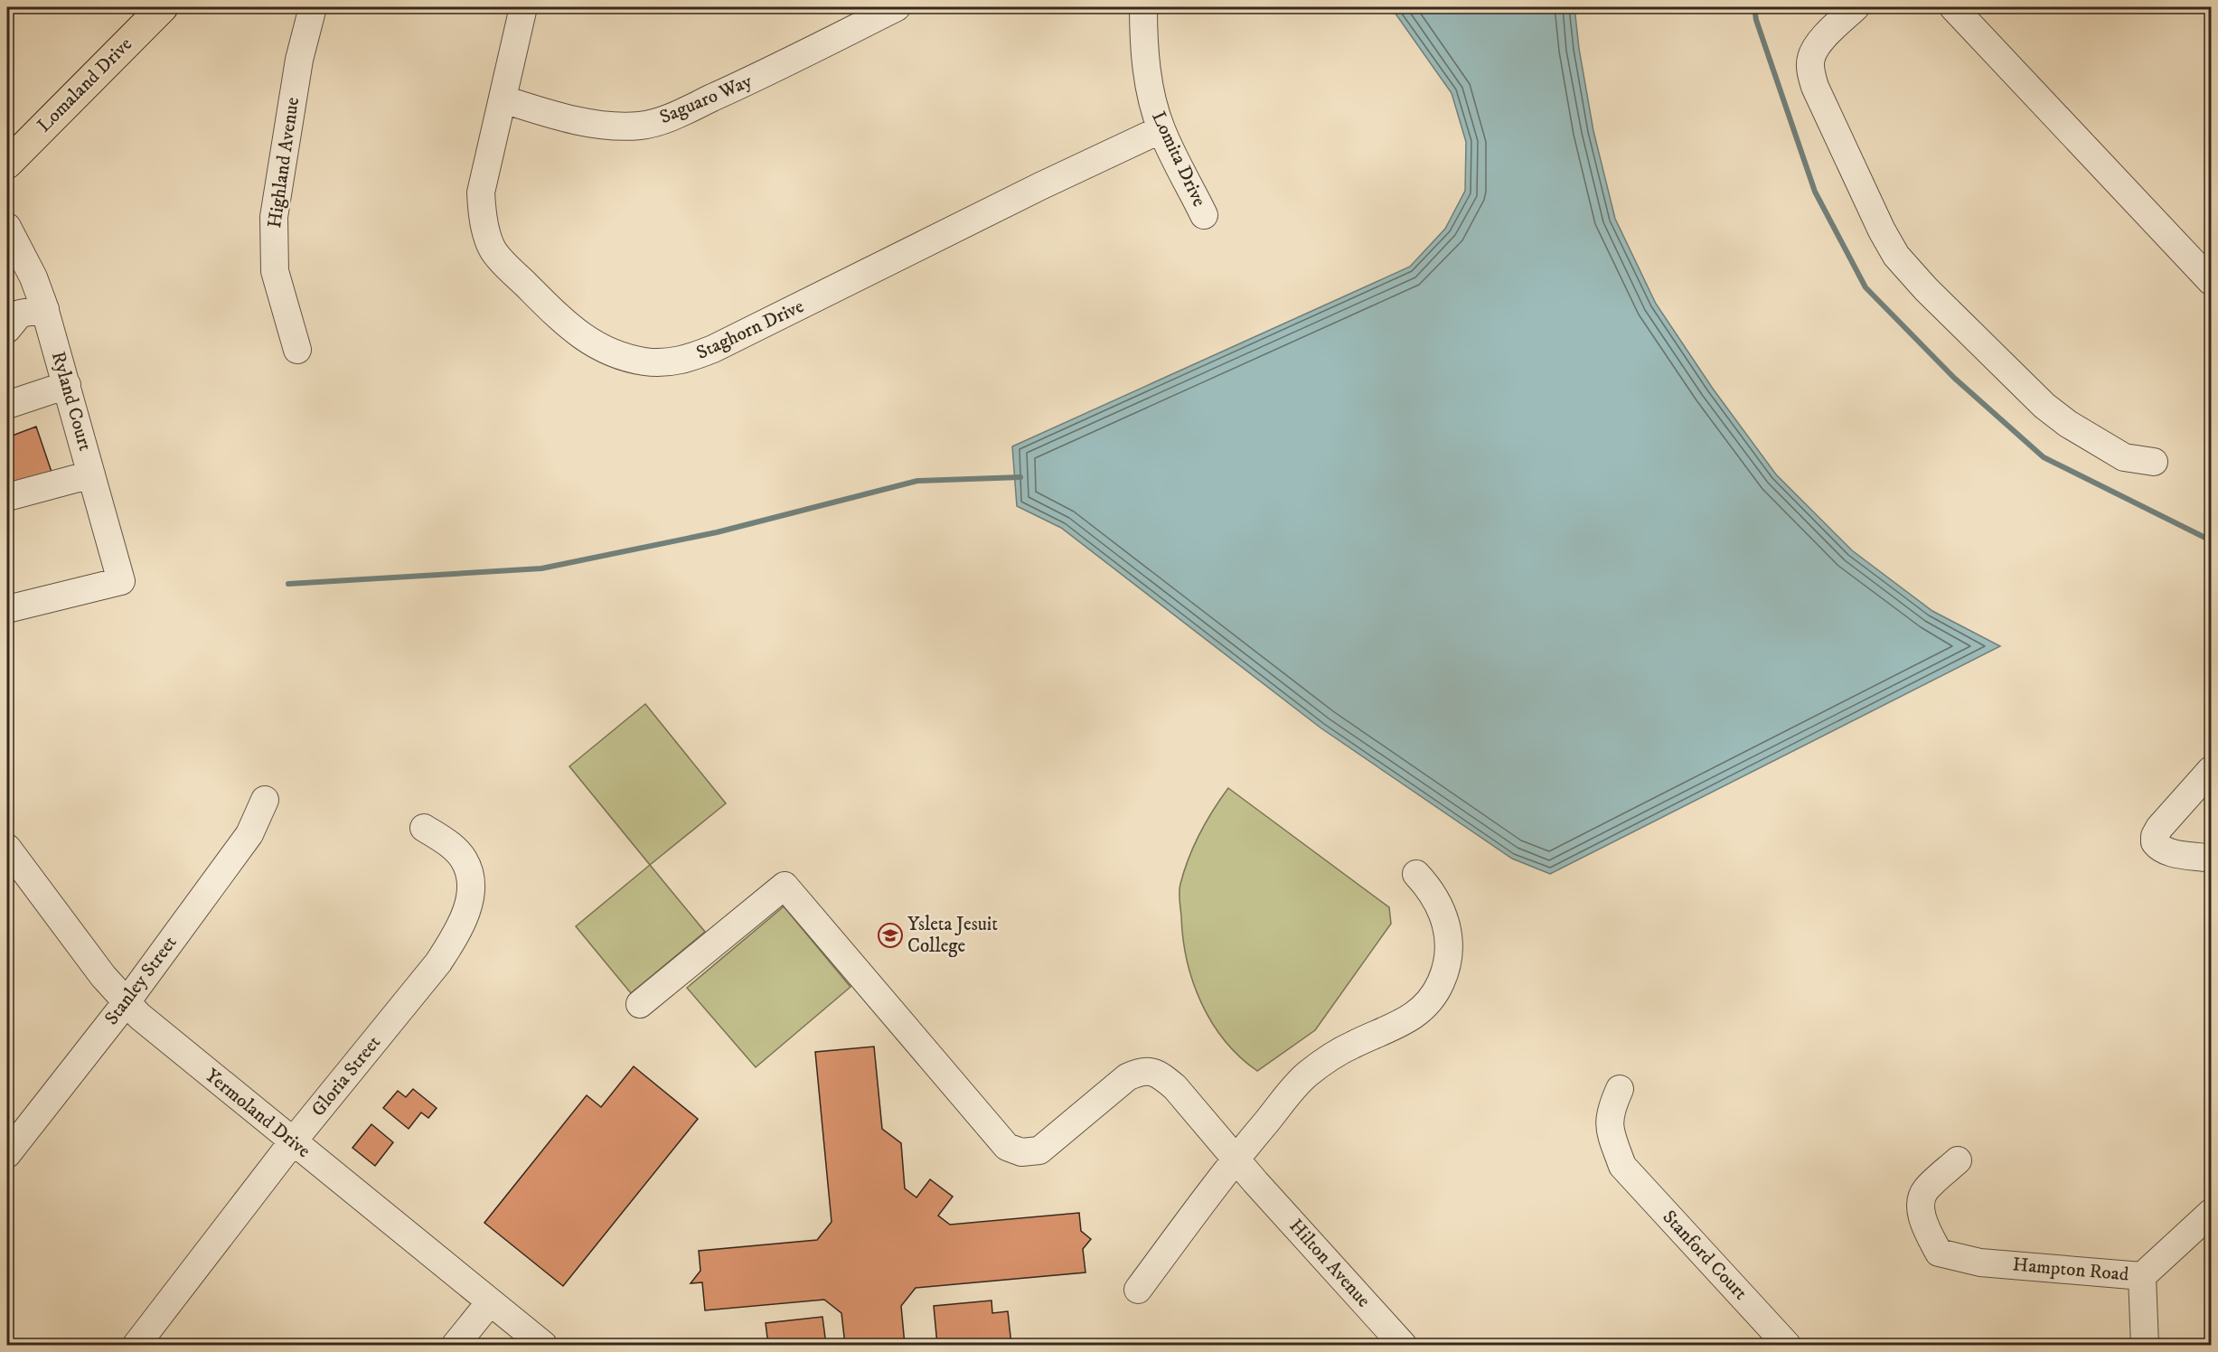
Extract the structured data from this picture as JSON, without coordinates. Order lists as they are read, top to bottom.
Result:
{
  "streets": {
    "main road": ["Lomaland Drive"],
    "street": [
      "Saguaro Way",
      "Lomita Drive",
      "Highland Avenue",
      "Staghorn Drive",
      "Ryland Court",
      "Stanley Street",
      "Gloria Street",
      "Yermoland Drive",
      "Stanford Court",
      "Hilton Avenue",
      "Hampton Road"
    ]
  },
  "crossings": [
    ["Saguaro Way", "Staghorn Drive"],
    ["Lomita Drive", "Staghorn Drive"],
    ["Stanley Street", "Yermoland Drive"],
    ["Gloria Street", "Yermoland Drive"]
  ],
  "places": {
    "school or university": ["Ysleta Jesuit College"]
  }
}
